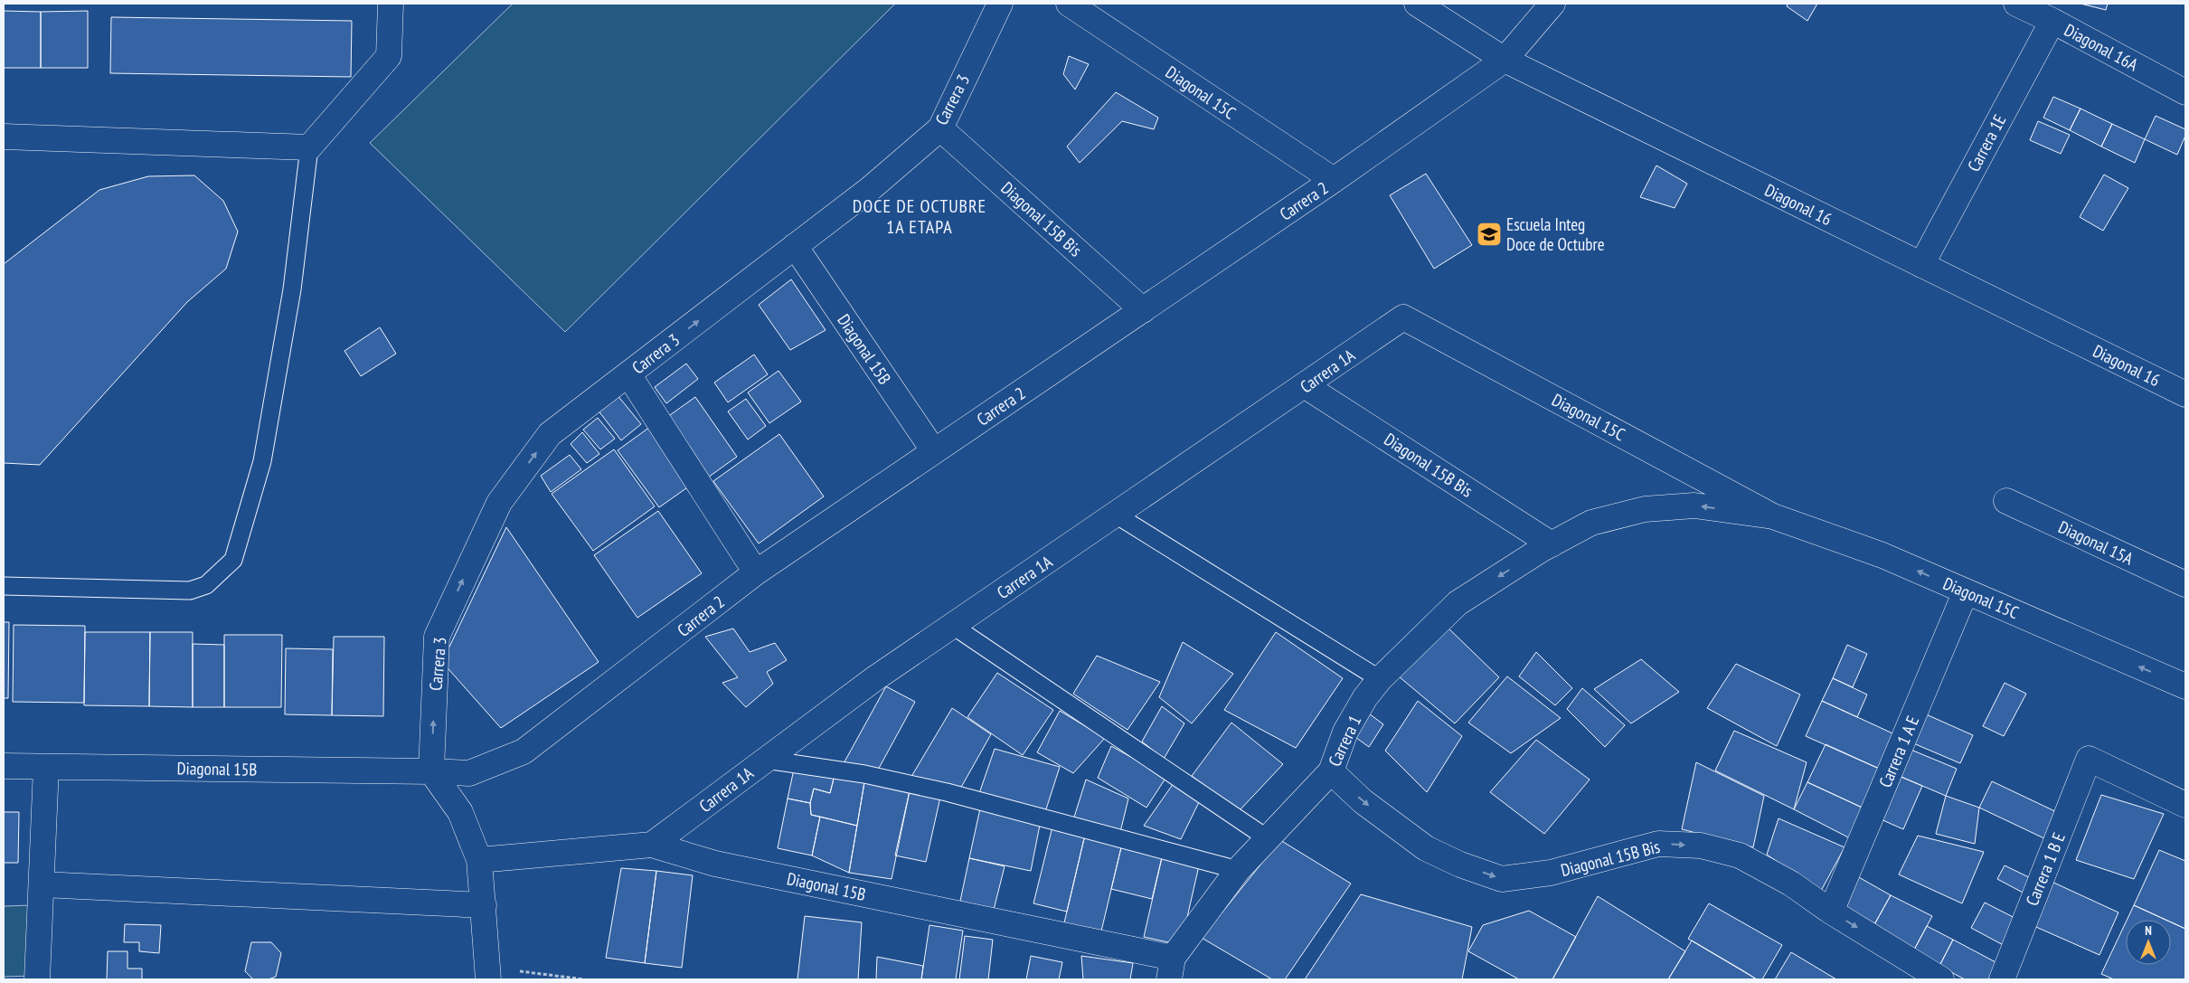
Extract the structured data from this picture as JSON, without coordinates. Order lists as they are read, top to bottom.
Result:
{
  "streets": {
    "street": [
      "Diagonal 16A",
      "Diagonal 15C",
      "Carrera 3",
      "Carrera 1E",
      "Carrera 2",
      "Diagonal 16",
      "Diagonal 15B Bis",
      "Diagonal 15B",
      "Carrera 1A",
      "Diagonal 15A",
      "Carrera 1",
      "Carrera 1 A E",
      "Carrera 1 B E"
    ]
  },
  "crossings": [
    ["Diagonal 16A", "Carrera 1E"],
    ["Diagonal 15C", "Carrera 2"],
    ["Diagonal 15C", "Diagonal 15B Bis"],
    ["Diagonal 15C", "Carrera 1A"],
    ["Diagonal 15C", "Carrera 1"],
    ["Diagonal 15C", "Carrera 1 A E"],
    ["Carrera 3", "Carrera 2"],
    ["Carrera 3", "Diagonal 15B Bis"],
    ["Carrera 3", "Diagonal 15B"],
    ["Carrera 1E", "Diagonal 16"],
    ["Carrera 2", "Diagonal 16"],
    ["Carrera 2", "Diagonal 15B Bis"],
    ["Carrera 2", "Diagonal 15B"],
    ["Diagonal 15B Bis", "Carrera 1A"],
    ["Diagonal 15B Bis", "Carrera 1"],
    ["Diagonal 15B Bis", "Carrera 1 A E"],
    ["Diagonal 15B", "Carrera 1A"],
    ["Diagonal 15B", "Carrera 1"]
  ],
  "one_way": ["Carrera 3", "Diagonal 15B Bis", "Carrera 1"],
  "districts": ["DOCE DE OCTUBRE 1A ETAPA"],
  "places": {
    "school or university": ["Escuela Integ Doce de Octubre"]
  },
  "north": "top"
}
